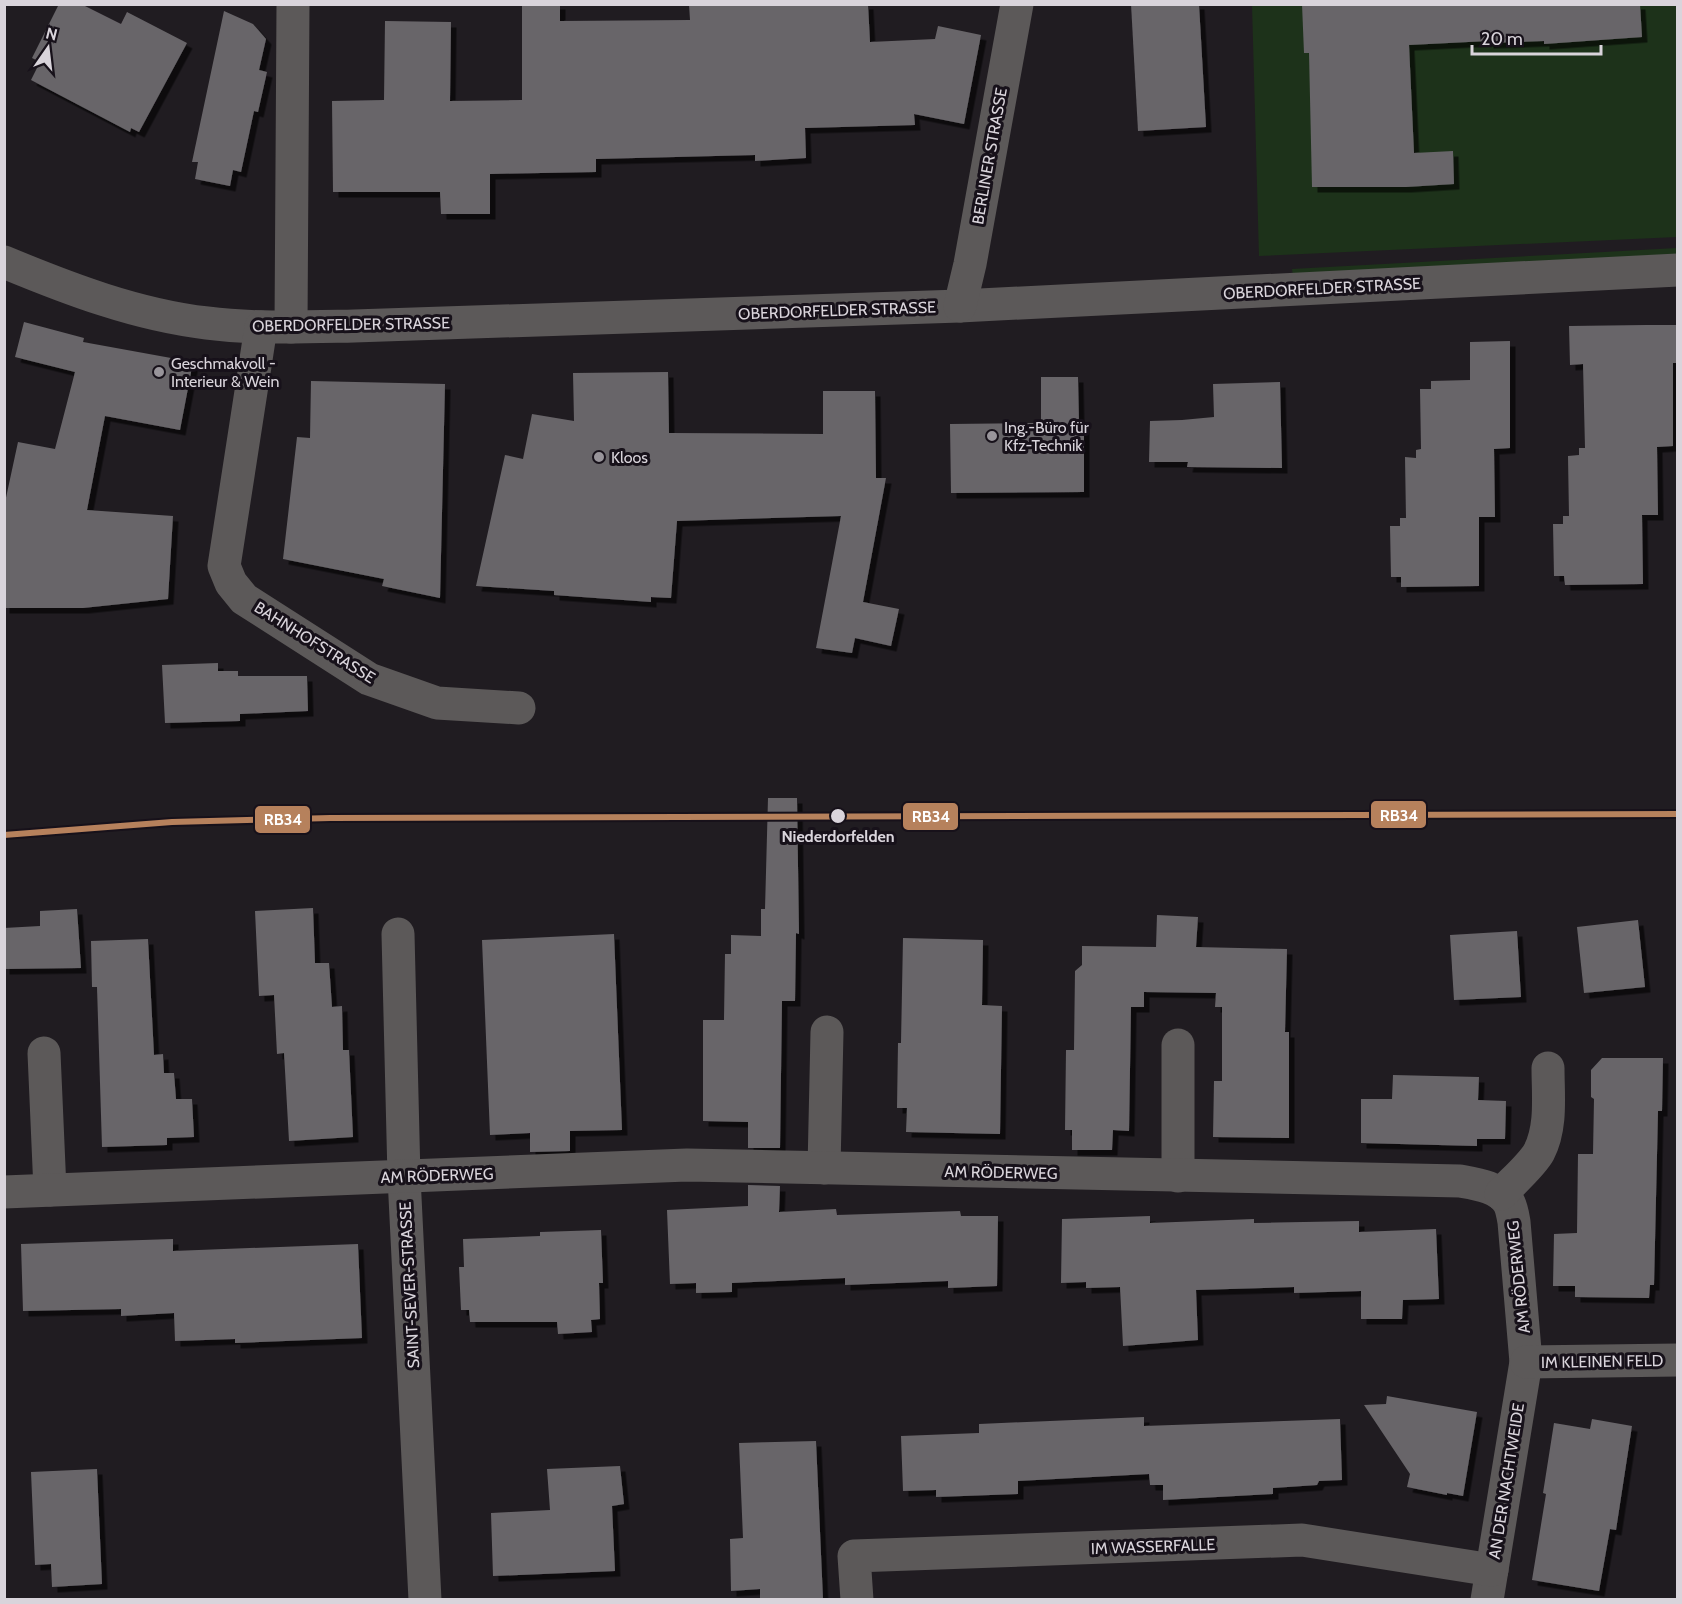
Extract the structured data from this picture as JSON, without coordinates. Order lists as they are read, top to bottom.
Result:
{
  "streets": {
    "street": [
      "BERLINER STRASSE",
      "OBERDORFELDER STRASSE",
      "BAHNHOFSTRASSE",
      "AM RÖDERWEG",
      "SAINT-SEVER-STRASSE",
      "IM KLEINEN FELD",
      "AN DER NACHTWEIDE",
      "IM WASSERFALLE"
    ]
  },
  "crossings": [
    ["BERLINER STRASSE", "OBERDORFELDER STRASSE"],
    ["OBERDORFELDER STRASSE", "BAHNHOFSTRASSE"],
    ["AM RÖDERWEG", "SAINT-SEVER-STRASSE"],
    ["AM RÖDERWEG", "IM KLEINEN FELD"],
    ["AM RÖDERWEG", "AN DER NACHTWEIDE"],
    ["IM KLEINEN FELD", "AN DER NACHTWEIDE"],
    ["AN DER NACHTWEIDE", "IM WASSERFALLE"]
  ],
  "places": [
    "Geschmakvoll - Interieur & Wein",
    "Ing.-Büro für Kfz-Technik",
    "Kloos",
    "Niederdorfelden"
  ],
  "lines": ["transit line RB34"],
  "scale_bar": "20 m",
  "north": "top"
}
